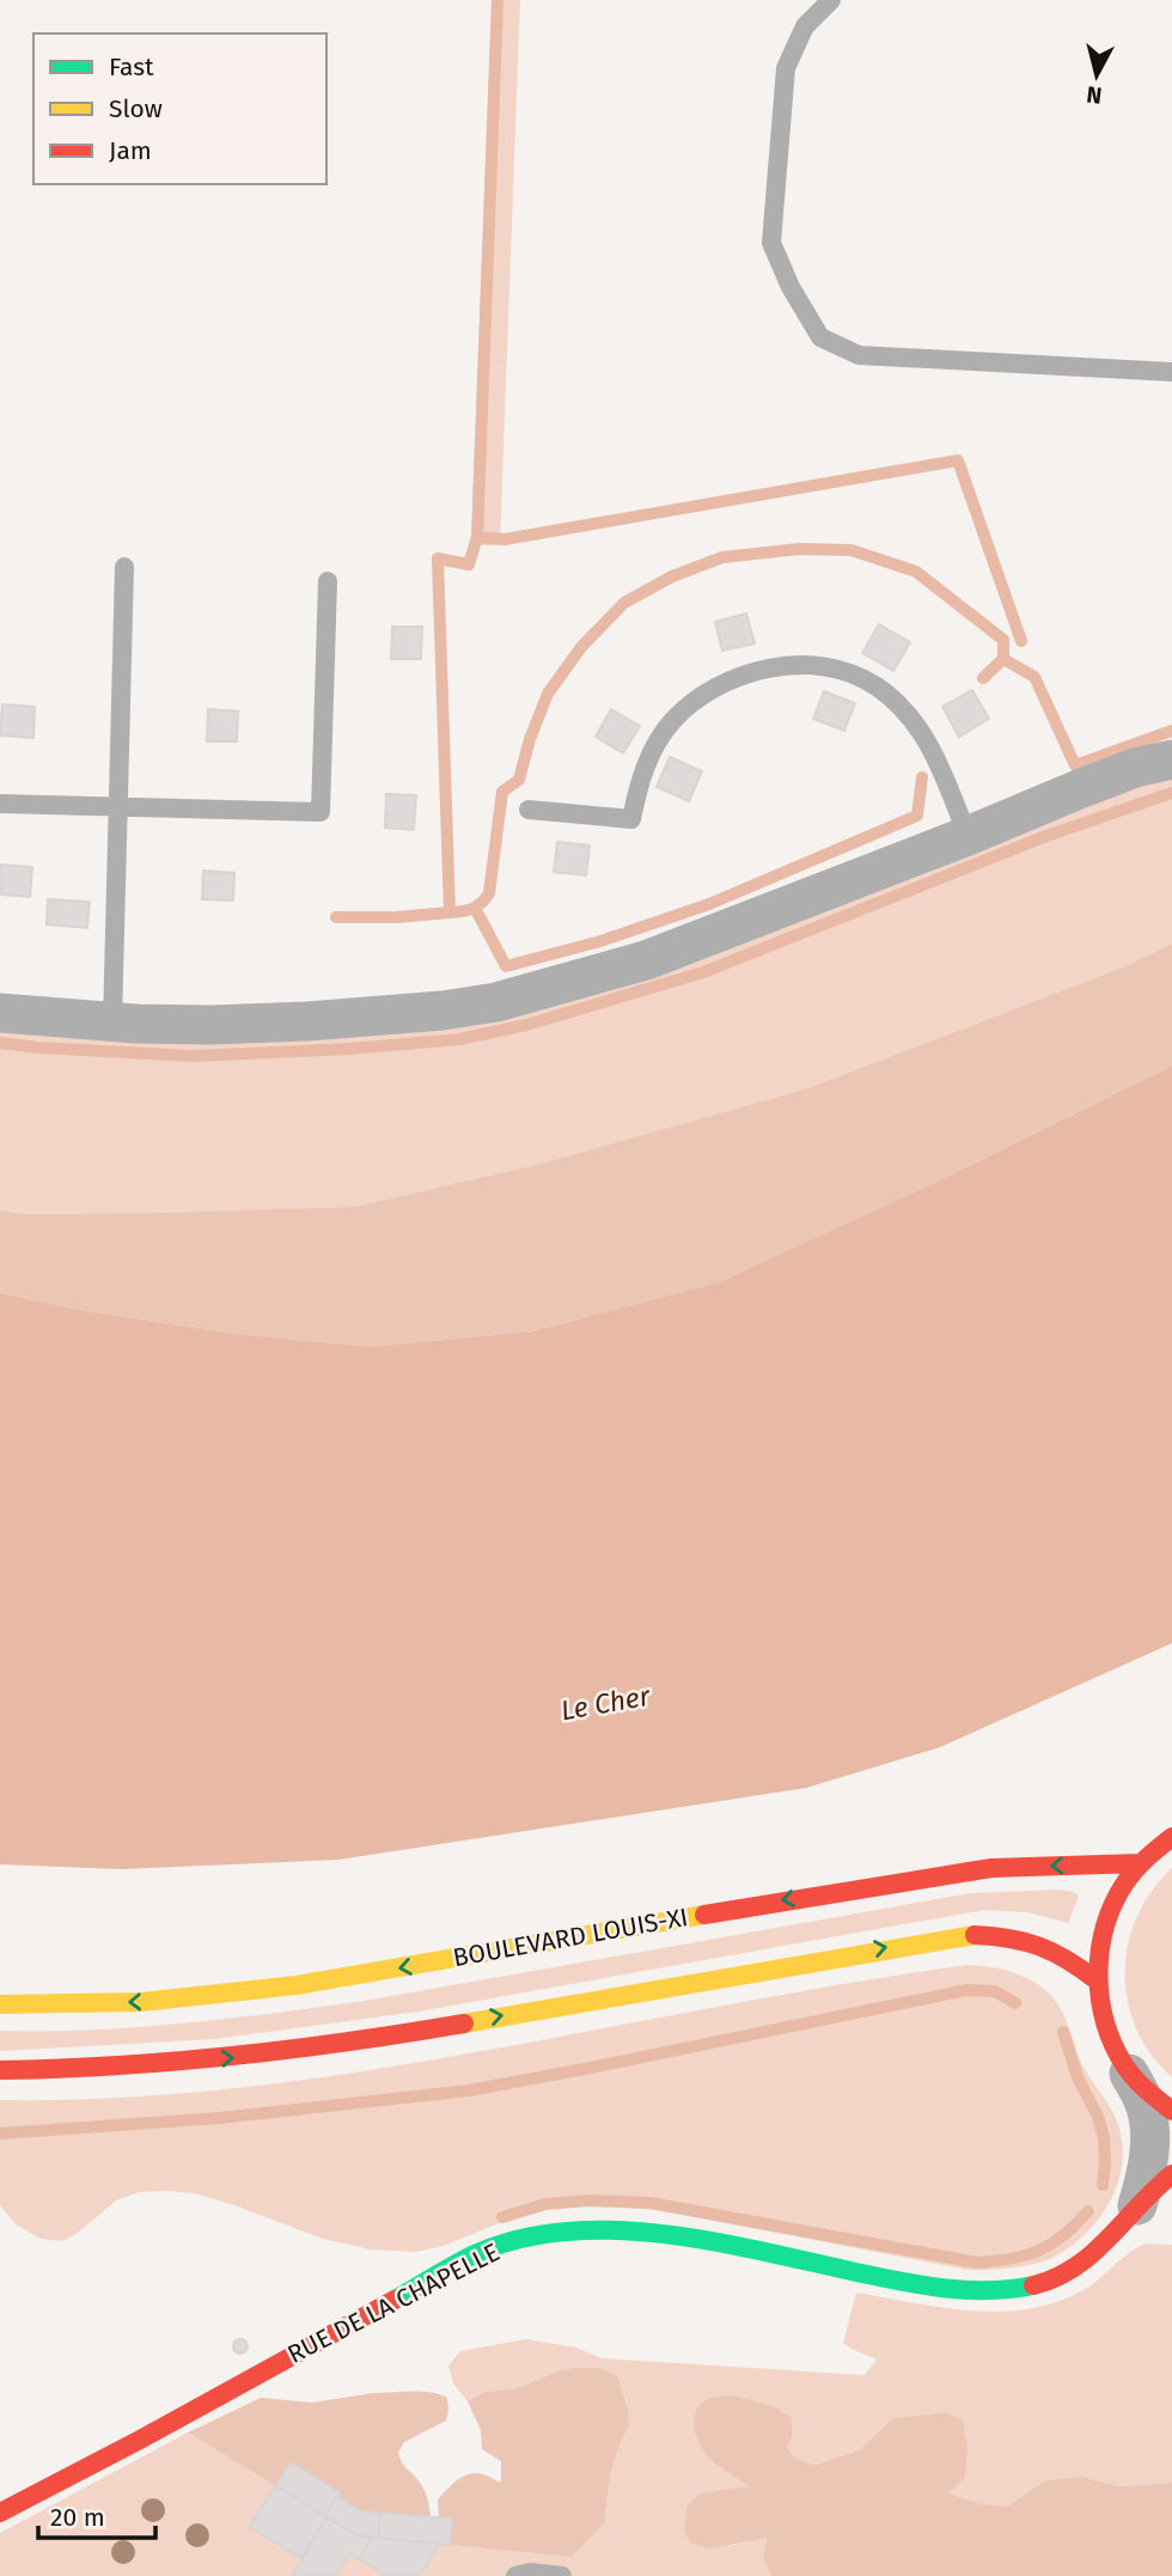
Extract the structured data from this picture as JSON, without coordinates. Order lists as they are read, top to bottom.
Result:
{
  "streets": {
    "main road": ["BOULEVARD LOUIS-XI", "RUE DE LA CHAPELLE"]
  },
  "water": ["Le Cher"],
  "legend": ["Fast", "Slow", "Jam"],
  "scale_bar": "20 m",
  "north": "bottom"
}
